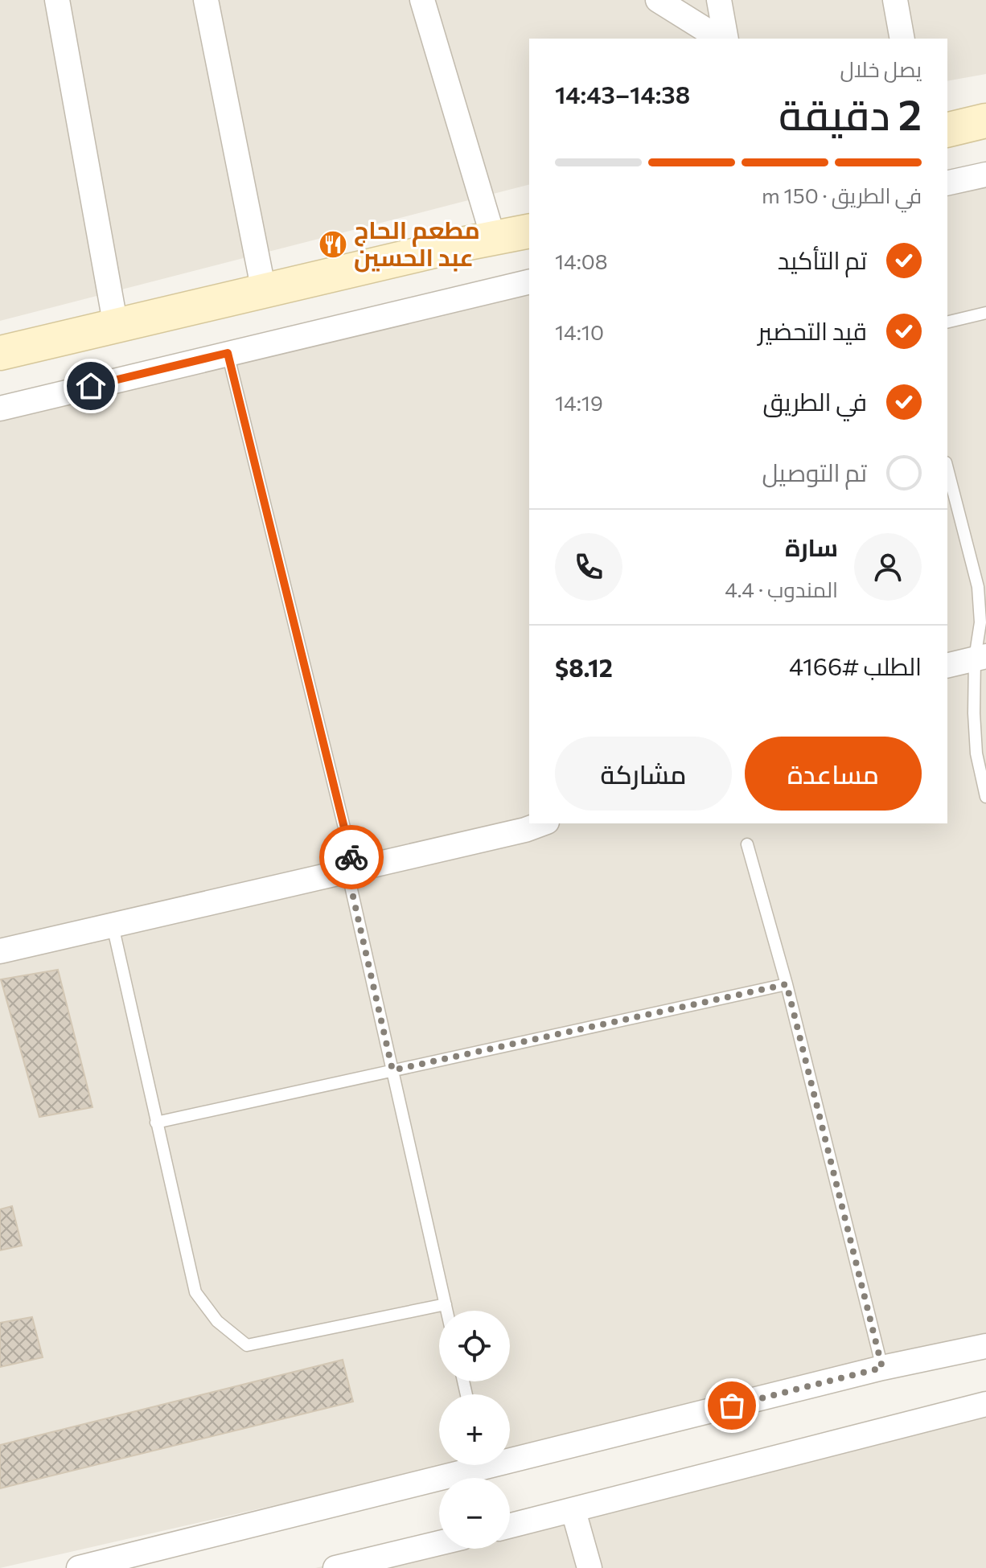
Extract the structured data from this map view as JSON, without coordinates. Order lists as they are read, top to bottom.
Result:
{
  "places": {
    "restaurant": ["مطعم الحاج عبد الحسين"]
  },
  "page": {
    "heading": ["2 دقيقة", "يصل خلال", "14:38–14:43"],
    "panel": [
      "سارة",
      "المندوب · 4.4",
      "الطلب #4166",
      "$8.12"
    ],
    "bar": "في الطريق · 150 m",
    "list": [
      ["تم التأكيد", "14:08"],
      ["قيد التحضير", "14:10"],
      ["في الطريق", "14:19"],
      "تم التوصيل"
    ],
    "buttons": ["مساعدة", "مشاركة"],
    "map_buttons": ["+", "−"]
  }
}
